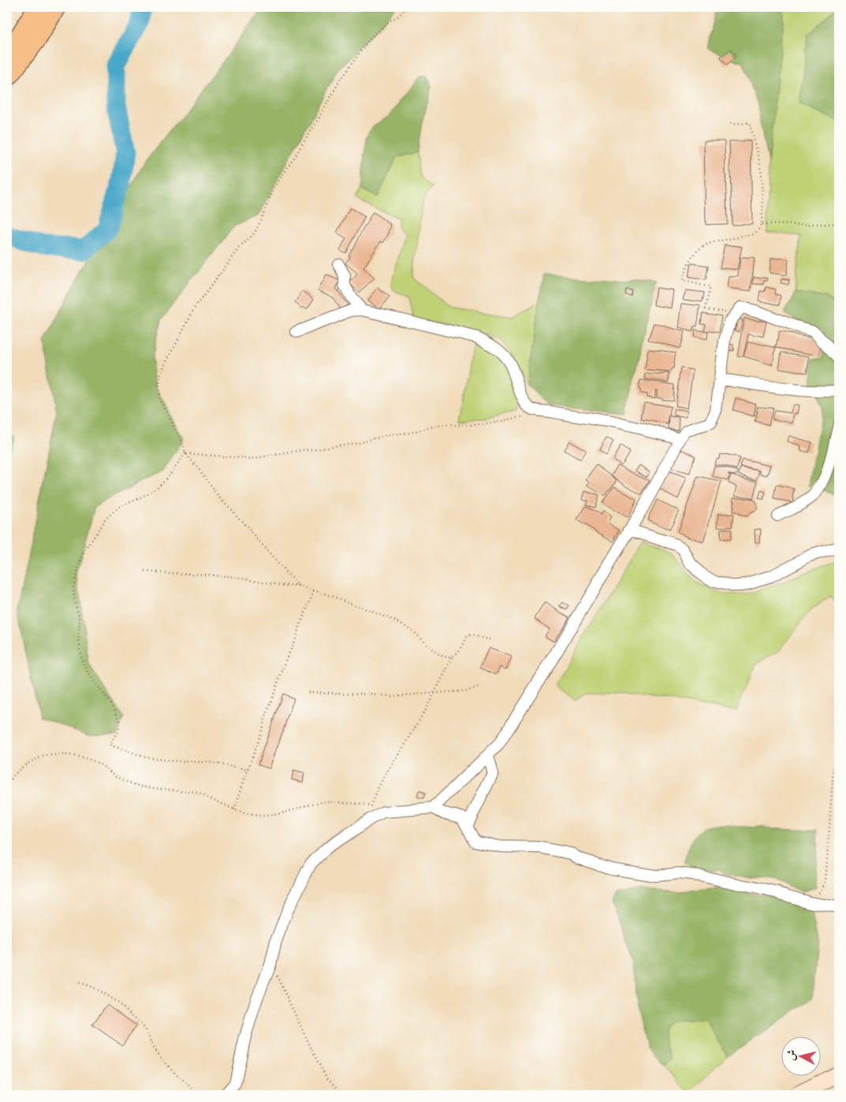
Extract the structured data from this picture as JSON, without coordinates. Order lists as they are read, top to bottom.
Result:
{
  "north": "left"
}
